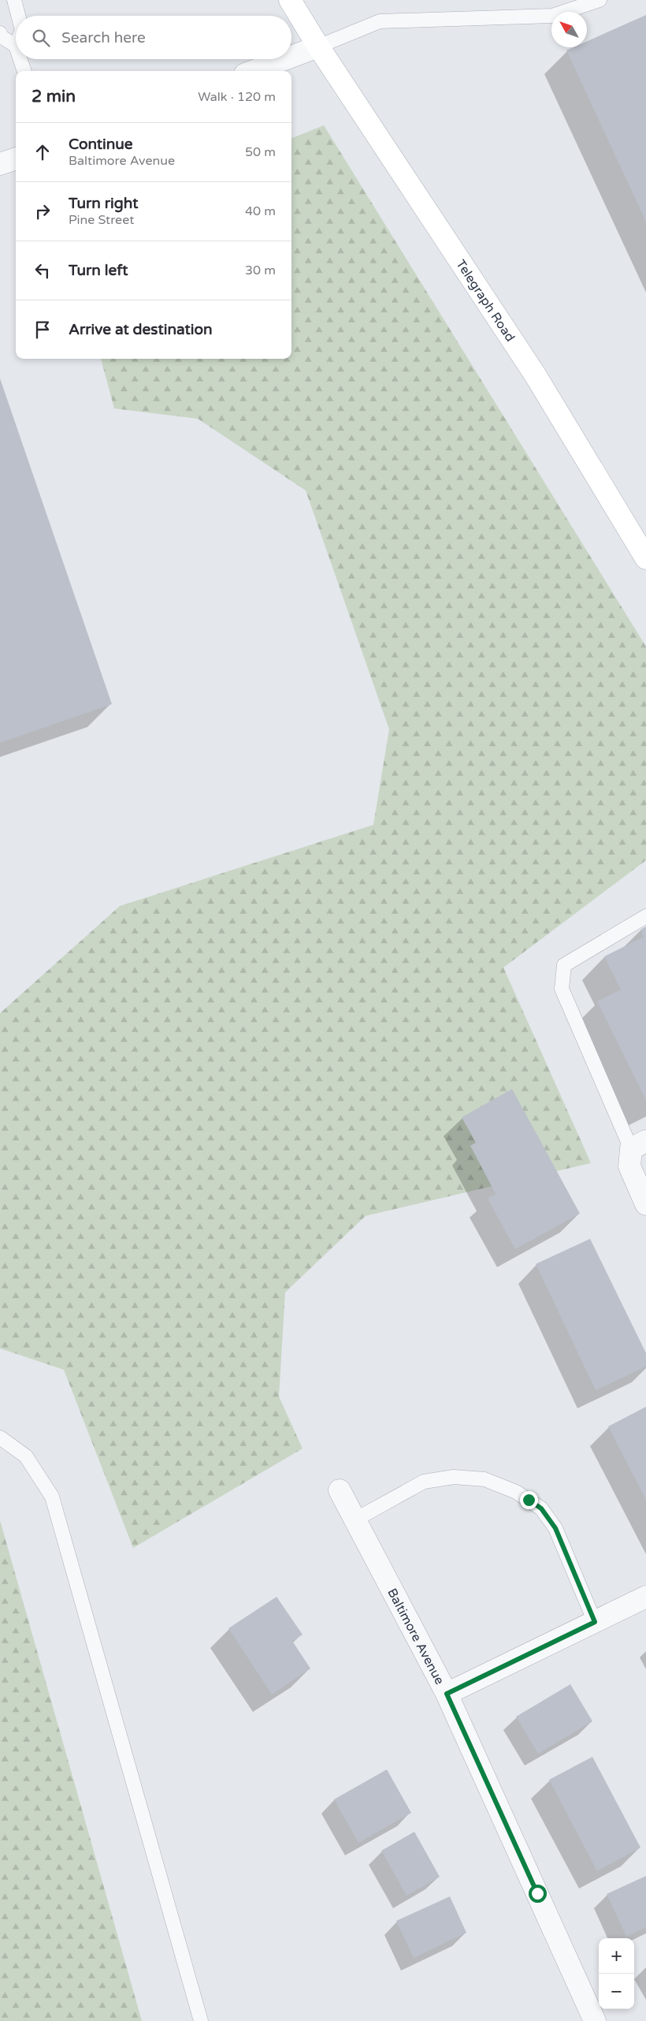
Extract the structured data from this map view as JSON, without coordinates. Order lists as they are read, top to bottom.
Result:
{
  "streets": {
    "main road": ["Telegraph Road"],
    "street": ["Baltimore Avenue"]
  },
  "north": "top left",
  "page": {
    "search": "Search here",
    "heading": ["2 min", "Walk · 120 m"],
    "list": [
      ["Continue", "Baltimore Avenue", "50 m"],
      ["Turn right", "Pine Street", "40 m"],
      ["Turn left", "30 m"],
      "Arrive at destination"
    ],
    "map_buttons": ["+", "−"]
  }
}
